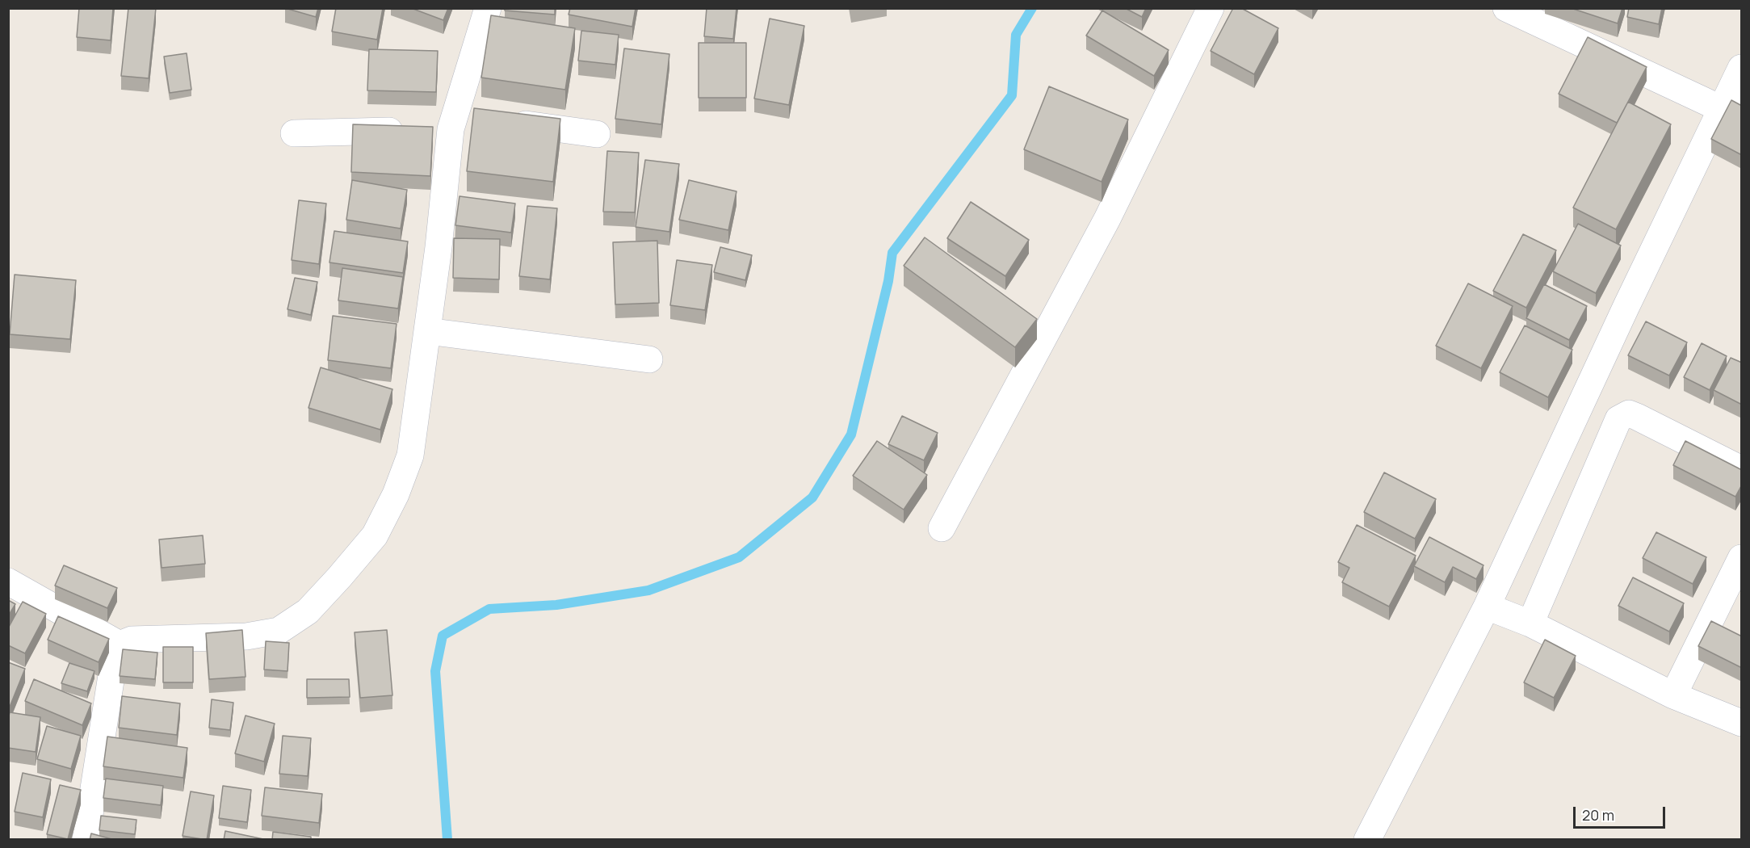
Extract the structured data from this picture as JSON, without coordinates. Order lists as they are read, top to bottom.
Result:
{
  "scale_bar": "20 m"
}
